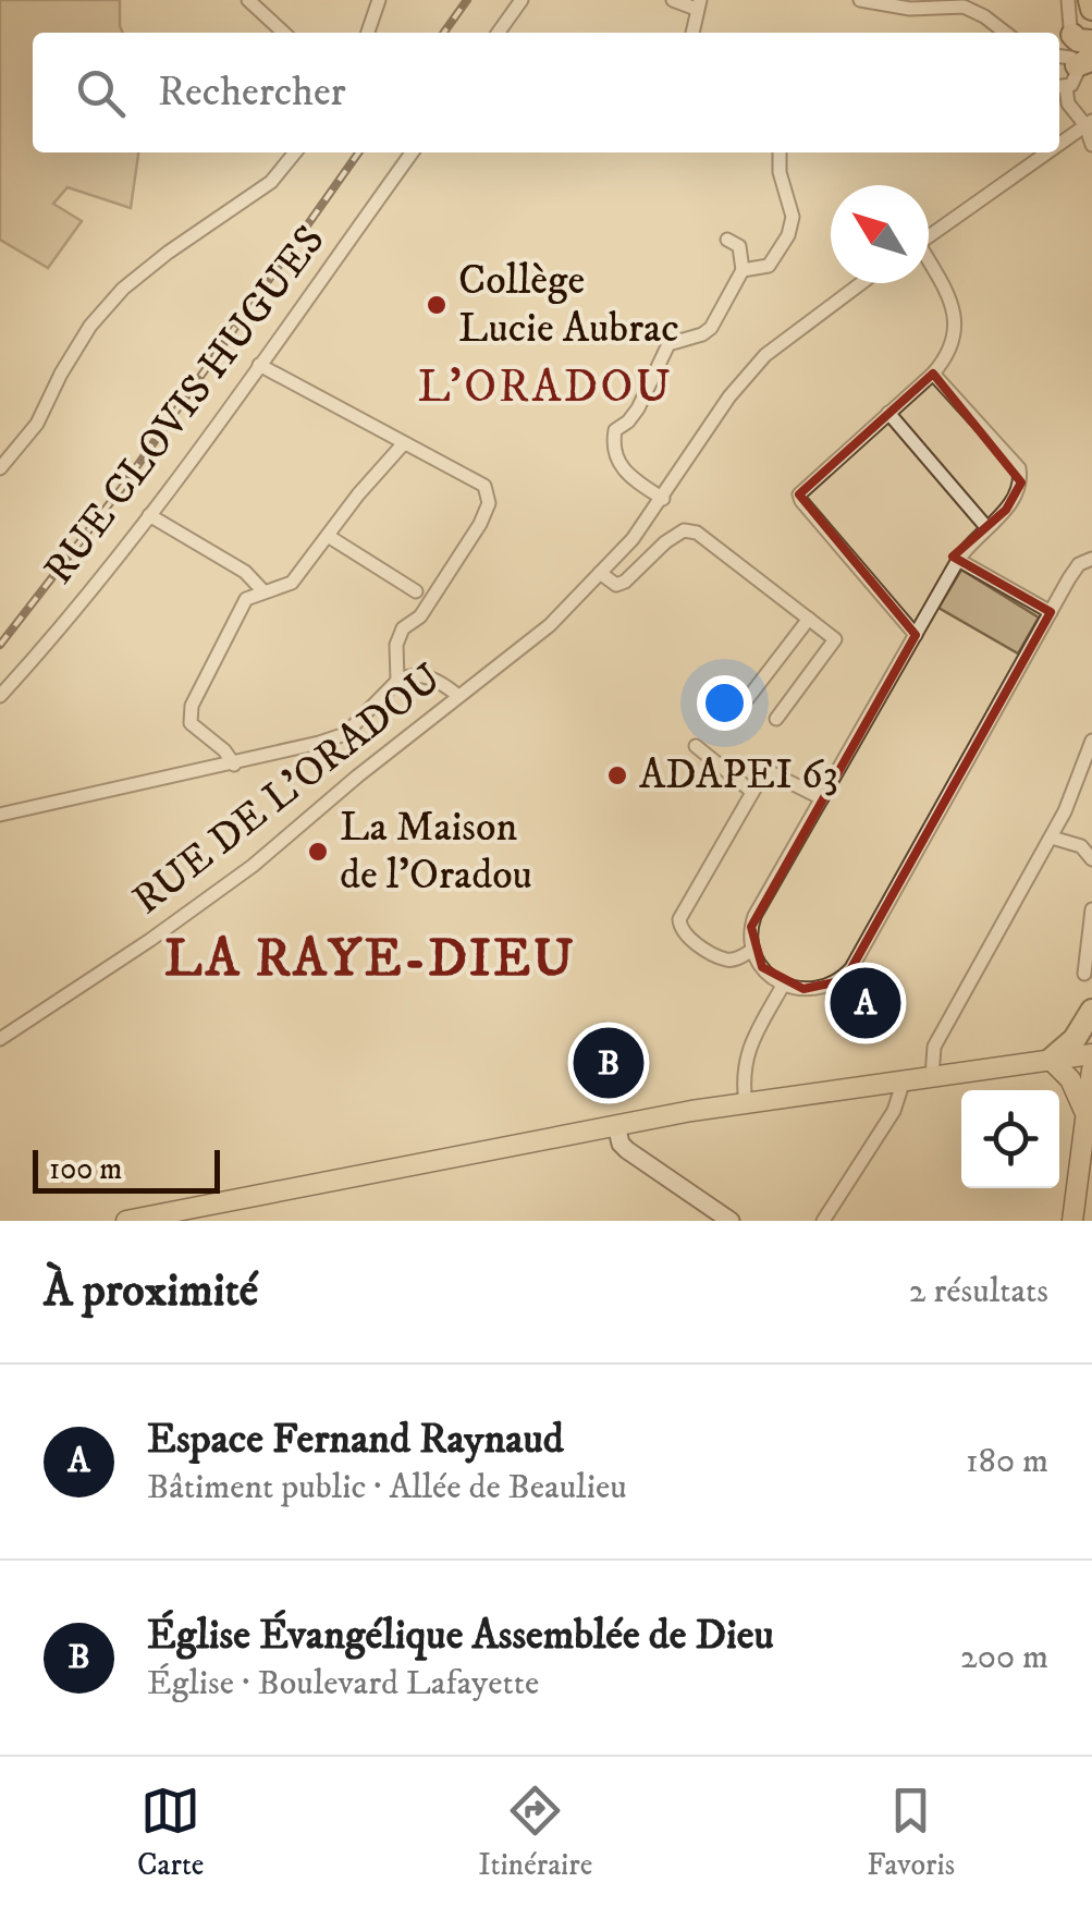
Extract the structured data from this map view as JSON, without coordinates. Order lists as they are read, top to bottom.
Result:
{
  "streets": {
    "street": ["RUE CLOVIS HUGUES", "RUE DE L'ORADOU"]
  },
  "districts": ["L'ORADOU", "LA RAYE-DIEU"],
  "places": ["Collège Lucie Aubrac", "ADAPEI 63", "La Maison de l'Oradou"],
  "scale_bar": "100 m",
  "north": "top left",
  "page": {
    "search": "Rechercher",
    "pins": ["A", "B"],
    "scale": "100 m",
    "heading": ["À proximité", "2 résultats"],
    "list": [
      {
        "mark": "A",
        "name": "Espace Fernand Raynaud",
        "note": "Bâtiment public · Allée de Beaulieu",
        "value": "180 m"
      },
      {
        "mark": "B",
        "name": "Église Évangélique Assemblée de Dieu",
        "note": "Église · Boulevard Lafayette",
        "value": "200 m"
      }
    ],
    "nav": ["Carte", "Itinéraire", "Favoris"]
  }
}
